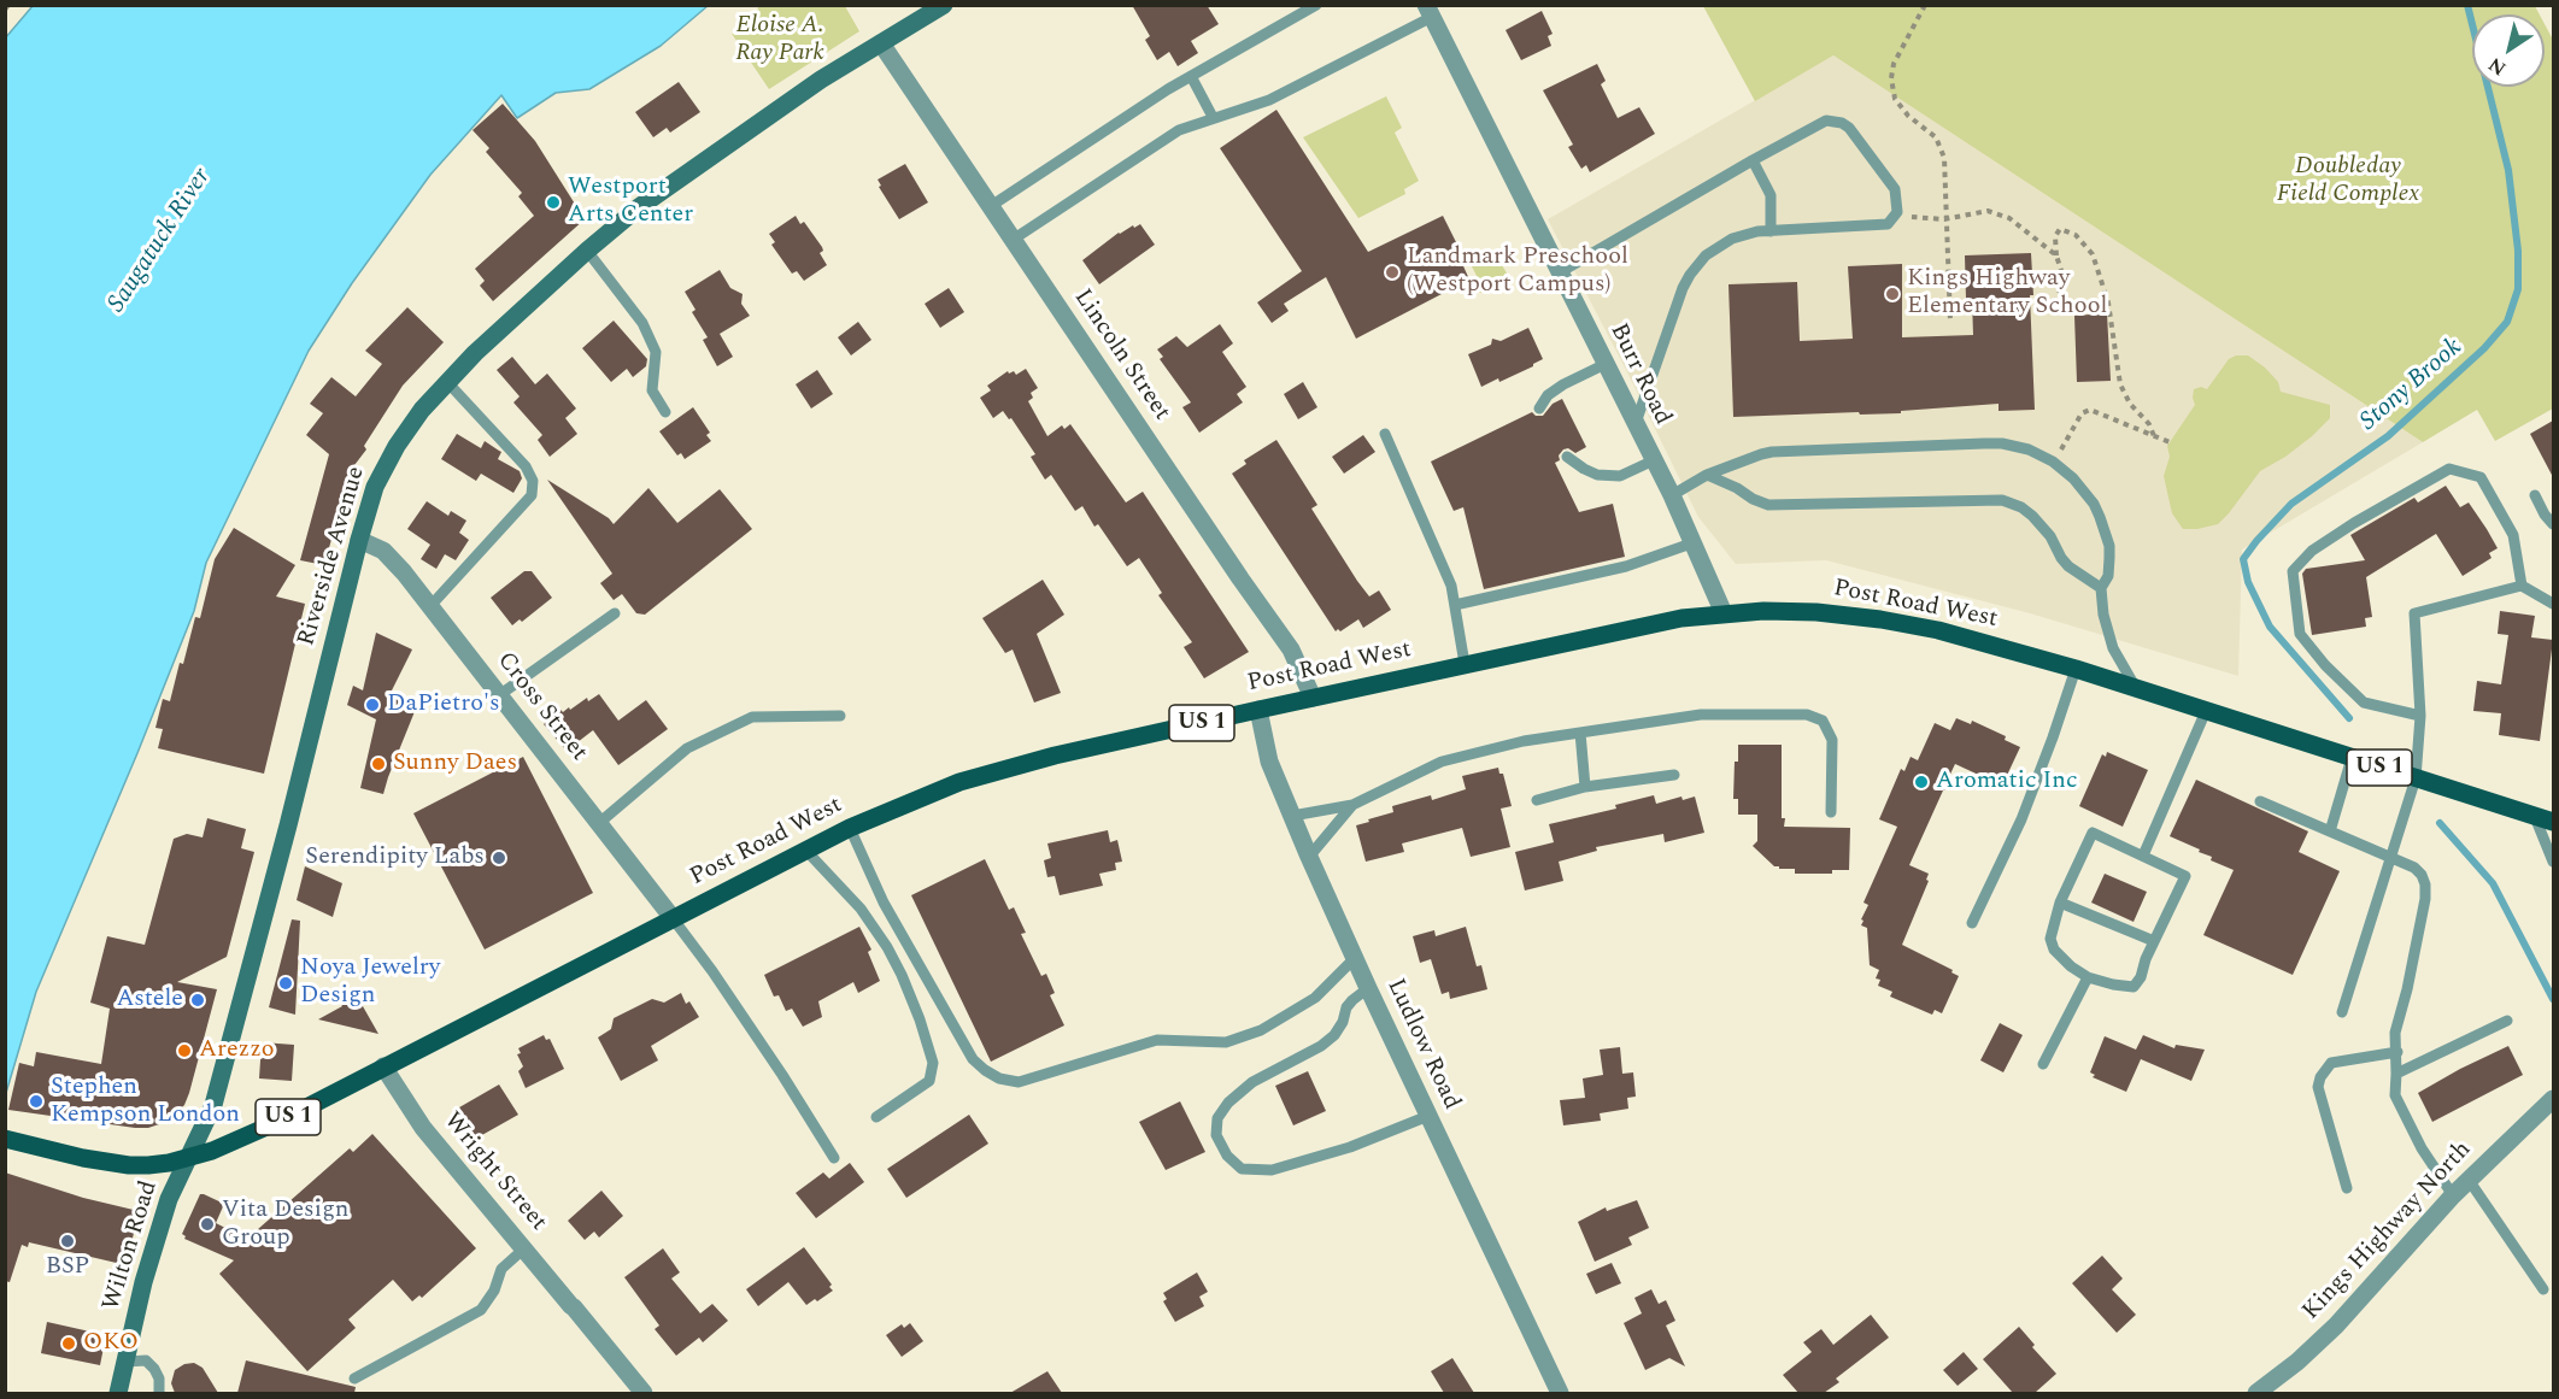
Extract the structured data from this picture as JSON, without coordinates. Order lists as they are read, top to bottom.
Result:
{
  "streets": {
    "main road": [
      "Riverside Avenue",
      "Post Road West",
      "US 1",
      "Wilton Road"
    ],
    "street": [
      "Lincoln Street",
      "Burr Road",
      "Cross Street",
      "Ludlow Road",
      "Wright Street",
      "Kings Highway North"
    ]
  },
  "crossings": [
    ["Lincoln Street", "Riverside Avenue"],
    ["Lincoln Street", "Post Road West"],
    ["Burr Road", "Post Road West"],
    ["Riverside Avenue", "Post Road West"],
    ["Riverside Avenue", "Cross Street"],
    ["Riverside Avenue", "Wilton Road"],
    ["Post Road West", "Cross Street"],
    ["Post Road West", "Ludlow Road"],
    ["Post Road West", "Wright Street"],
    ["Post Road West", "Wilton Road"]
  ],
  "water": ["Saugatuck River", "Stony Brook"],
  "parks": ["Eloise A. Ray Park", "Doubleday Field Complex"],
  "places": [
    "Westport Arts Center",
    "Landmark Preschool (Westport Campus)",
    "Kings Highway Elementary School",
    "DaPietro's",
    "Sunny Daes",
    "Aromatic Inc",
    "Serendipity Labs",
    "Noya Jewelry Design",
    "Astele",
    "Arezzo",
    "Stephen Kempson London",
    "Vita Design Group",
    "BSP",
    "OKO"
  ],
  "north": "bottom left"
}
